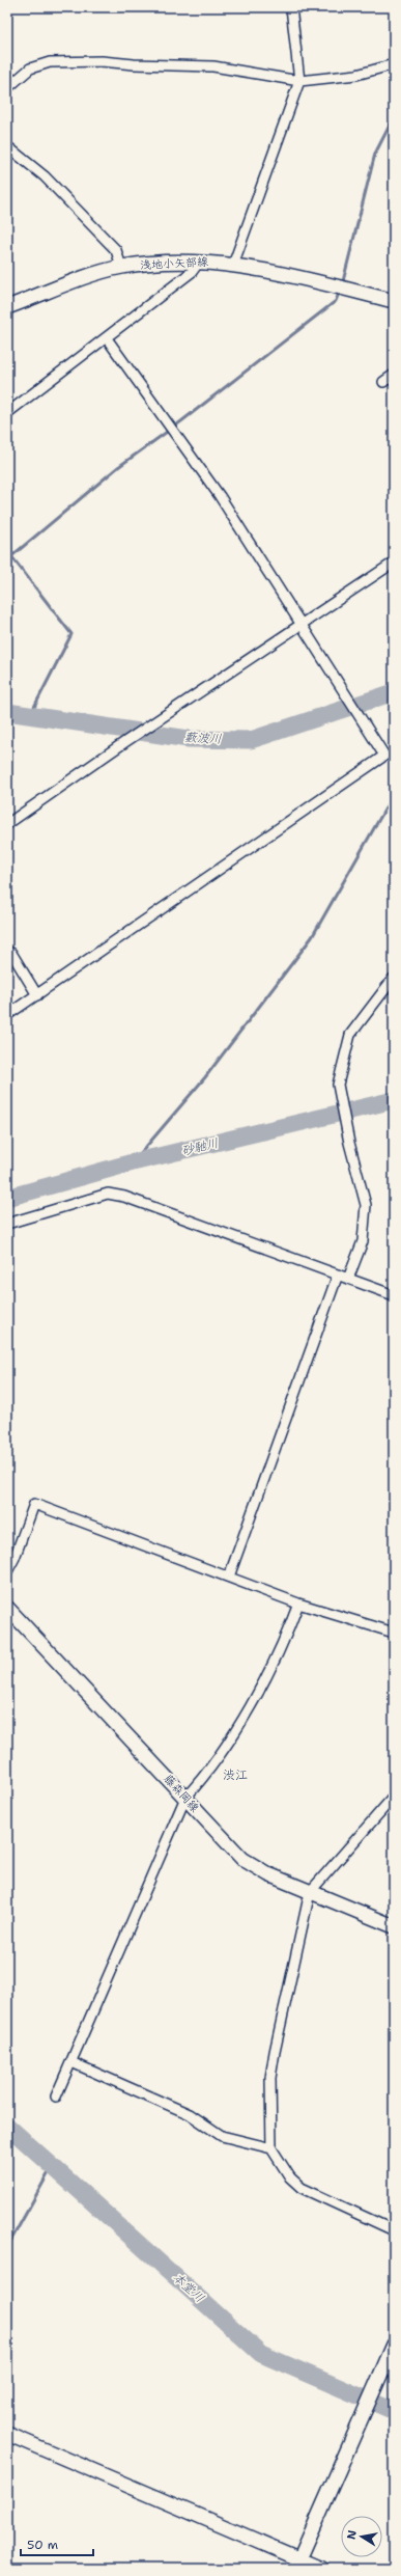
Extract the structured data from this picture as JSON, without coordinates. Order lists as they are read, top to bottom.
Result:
{
  "streets": {
    "main road": ["浅地小矢部線", "藤森岡線"]
  },
  "districts": ["渋江"],
  "water": ["藪波川", "砂馳川", "本堂川"],
  "scale_bar": "50 m",
  "north": "left"
}
